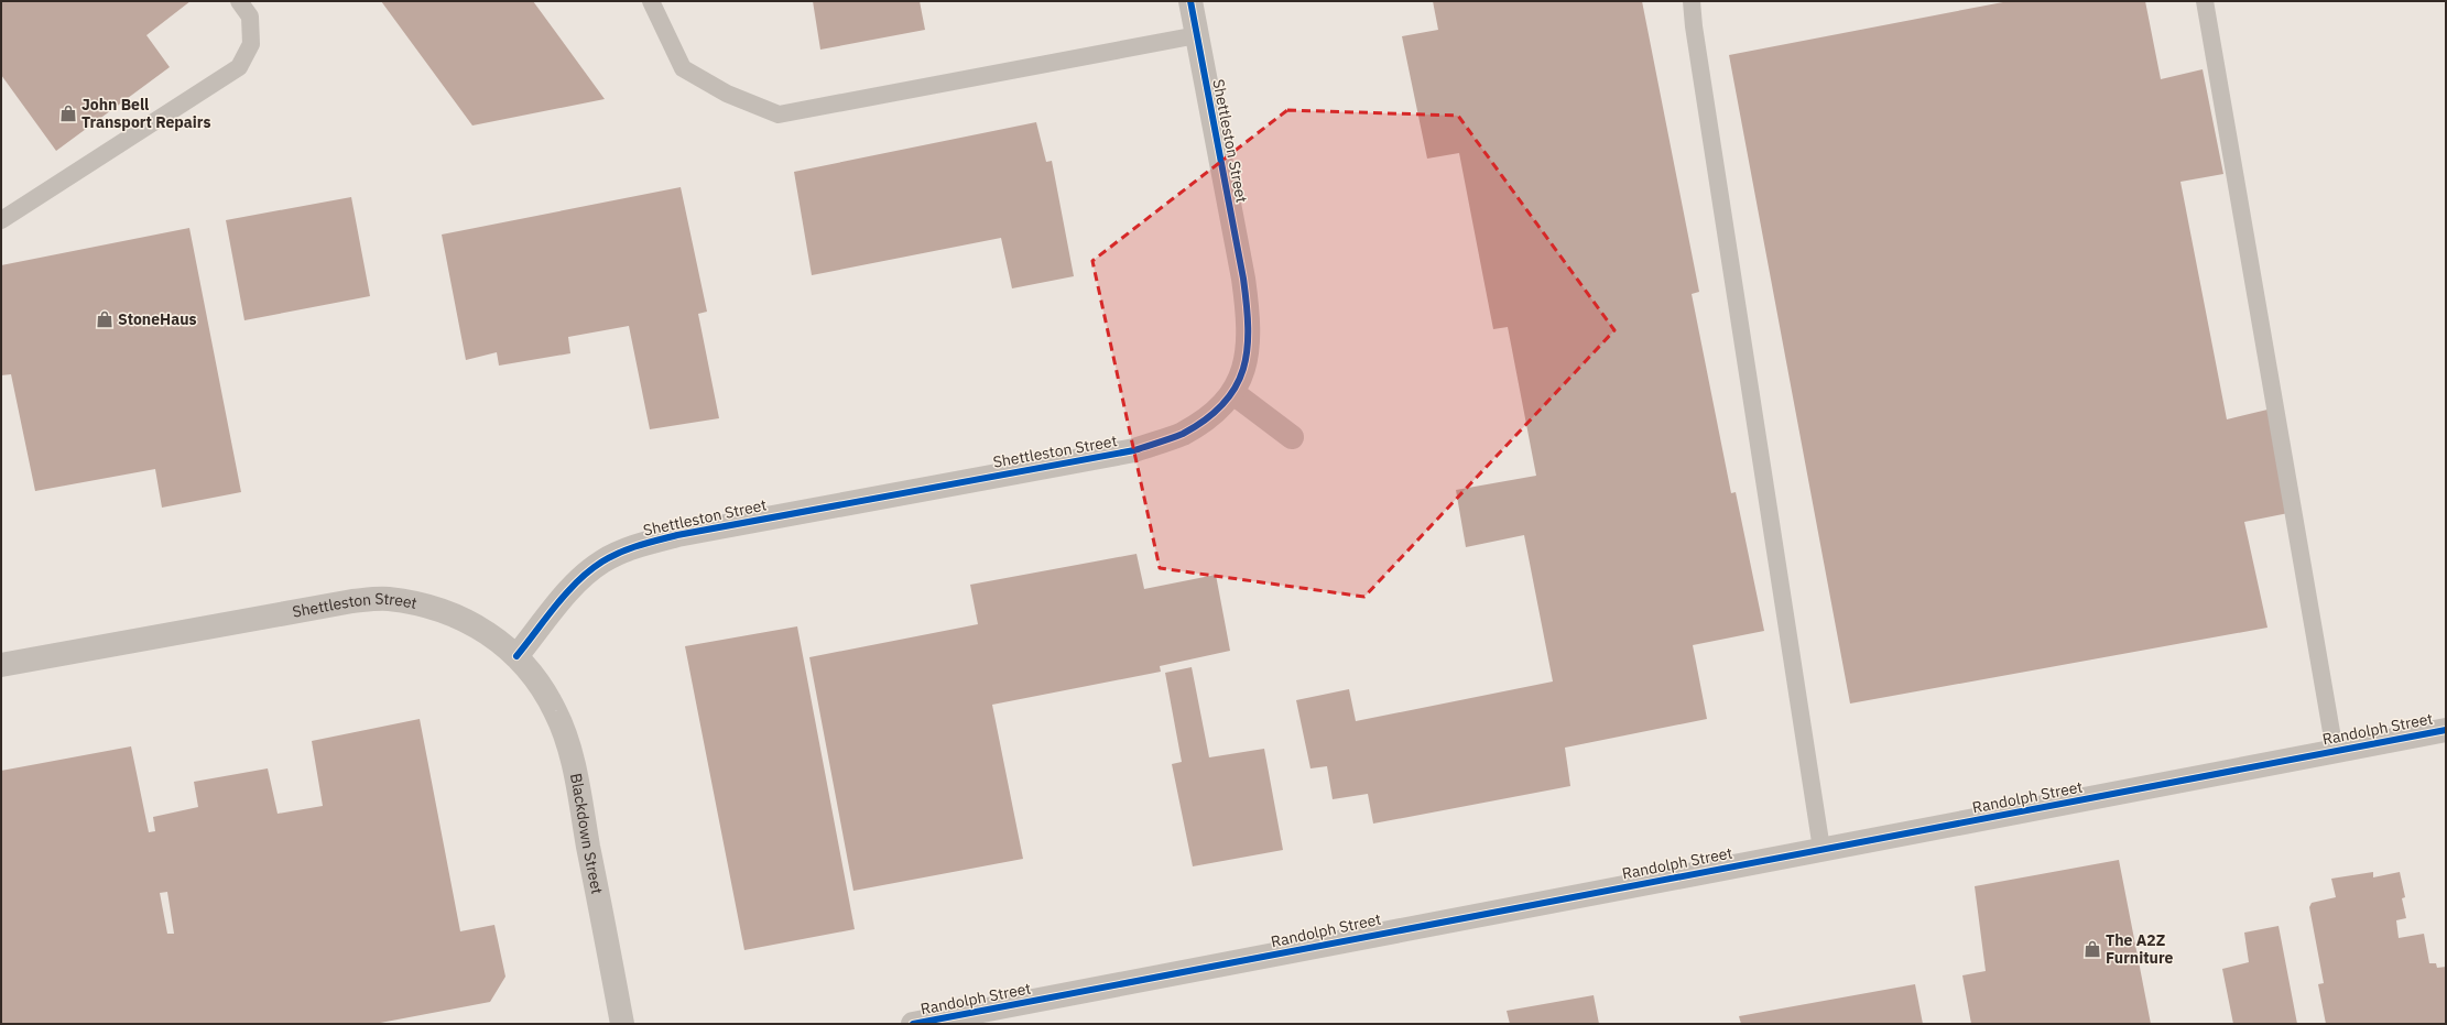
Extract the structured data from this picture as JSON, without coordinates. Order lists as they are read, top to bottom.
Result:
{
  "streets": {
    "street": ["Shettleston Street", "Randolph Street", "Blackdown Street"]
  },
  "crossings": [
    ["Shettleston Street", "Blackdown Street"]
  ],
  "places": {
    "shop": ["John Bell Transport Repairs", "StoneHaus", "The A2Z Furniture"]
  }
}
